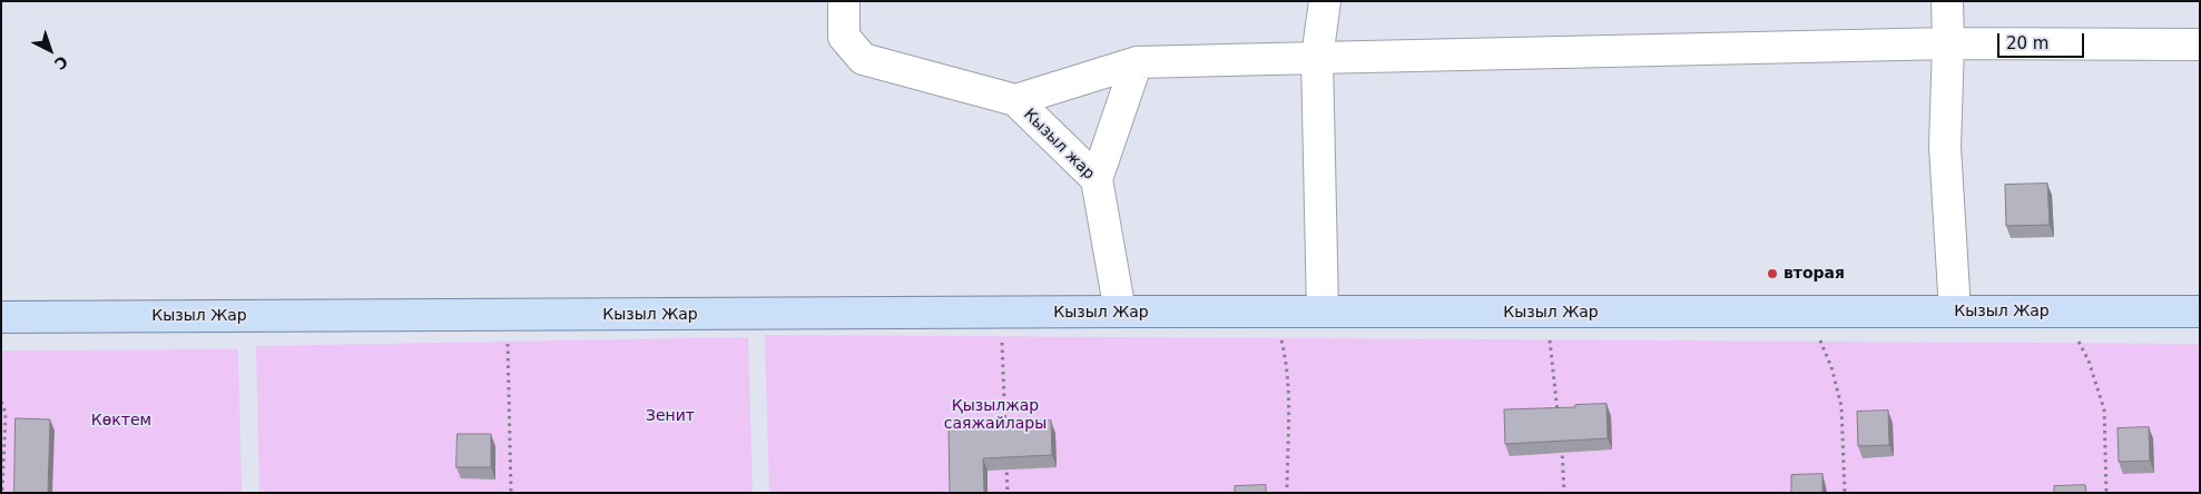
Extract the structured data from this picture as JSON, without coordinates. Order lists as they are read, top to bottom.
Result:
{
  "streets": {
    "main road": ["Кызыл Жар"],
    "street": ["Кызыл жар"]
  },
  "crossings": [
    ["Кызыл жар", "Кызыл Жар"]
  ],
  "parks": ["Қызылжар саяжайлары", "Зенит", "Көктем"],
  "places": ["вторая"],
  "scale_bar": "20 m",
  "north": "bottom right"
}
